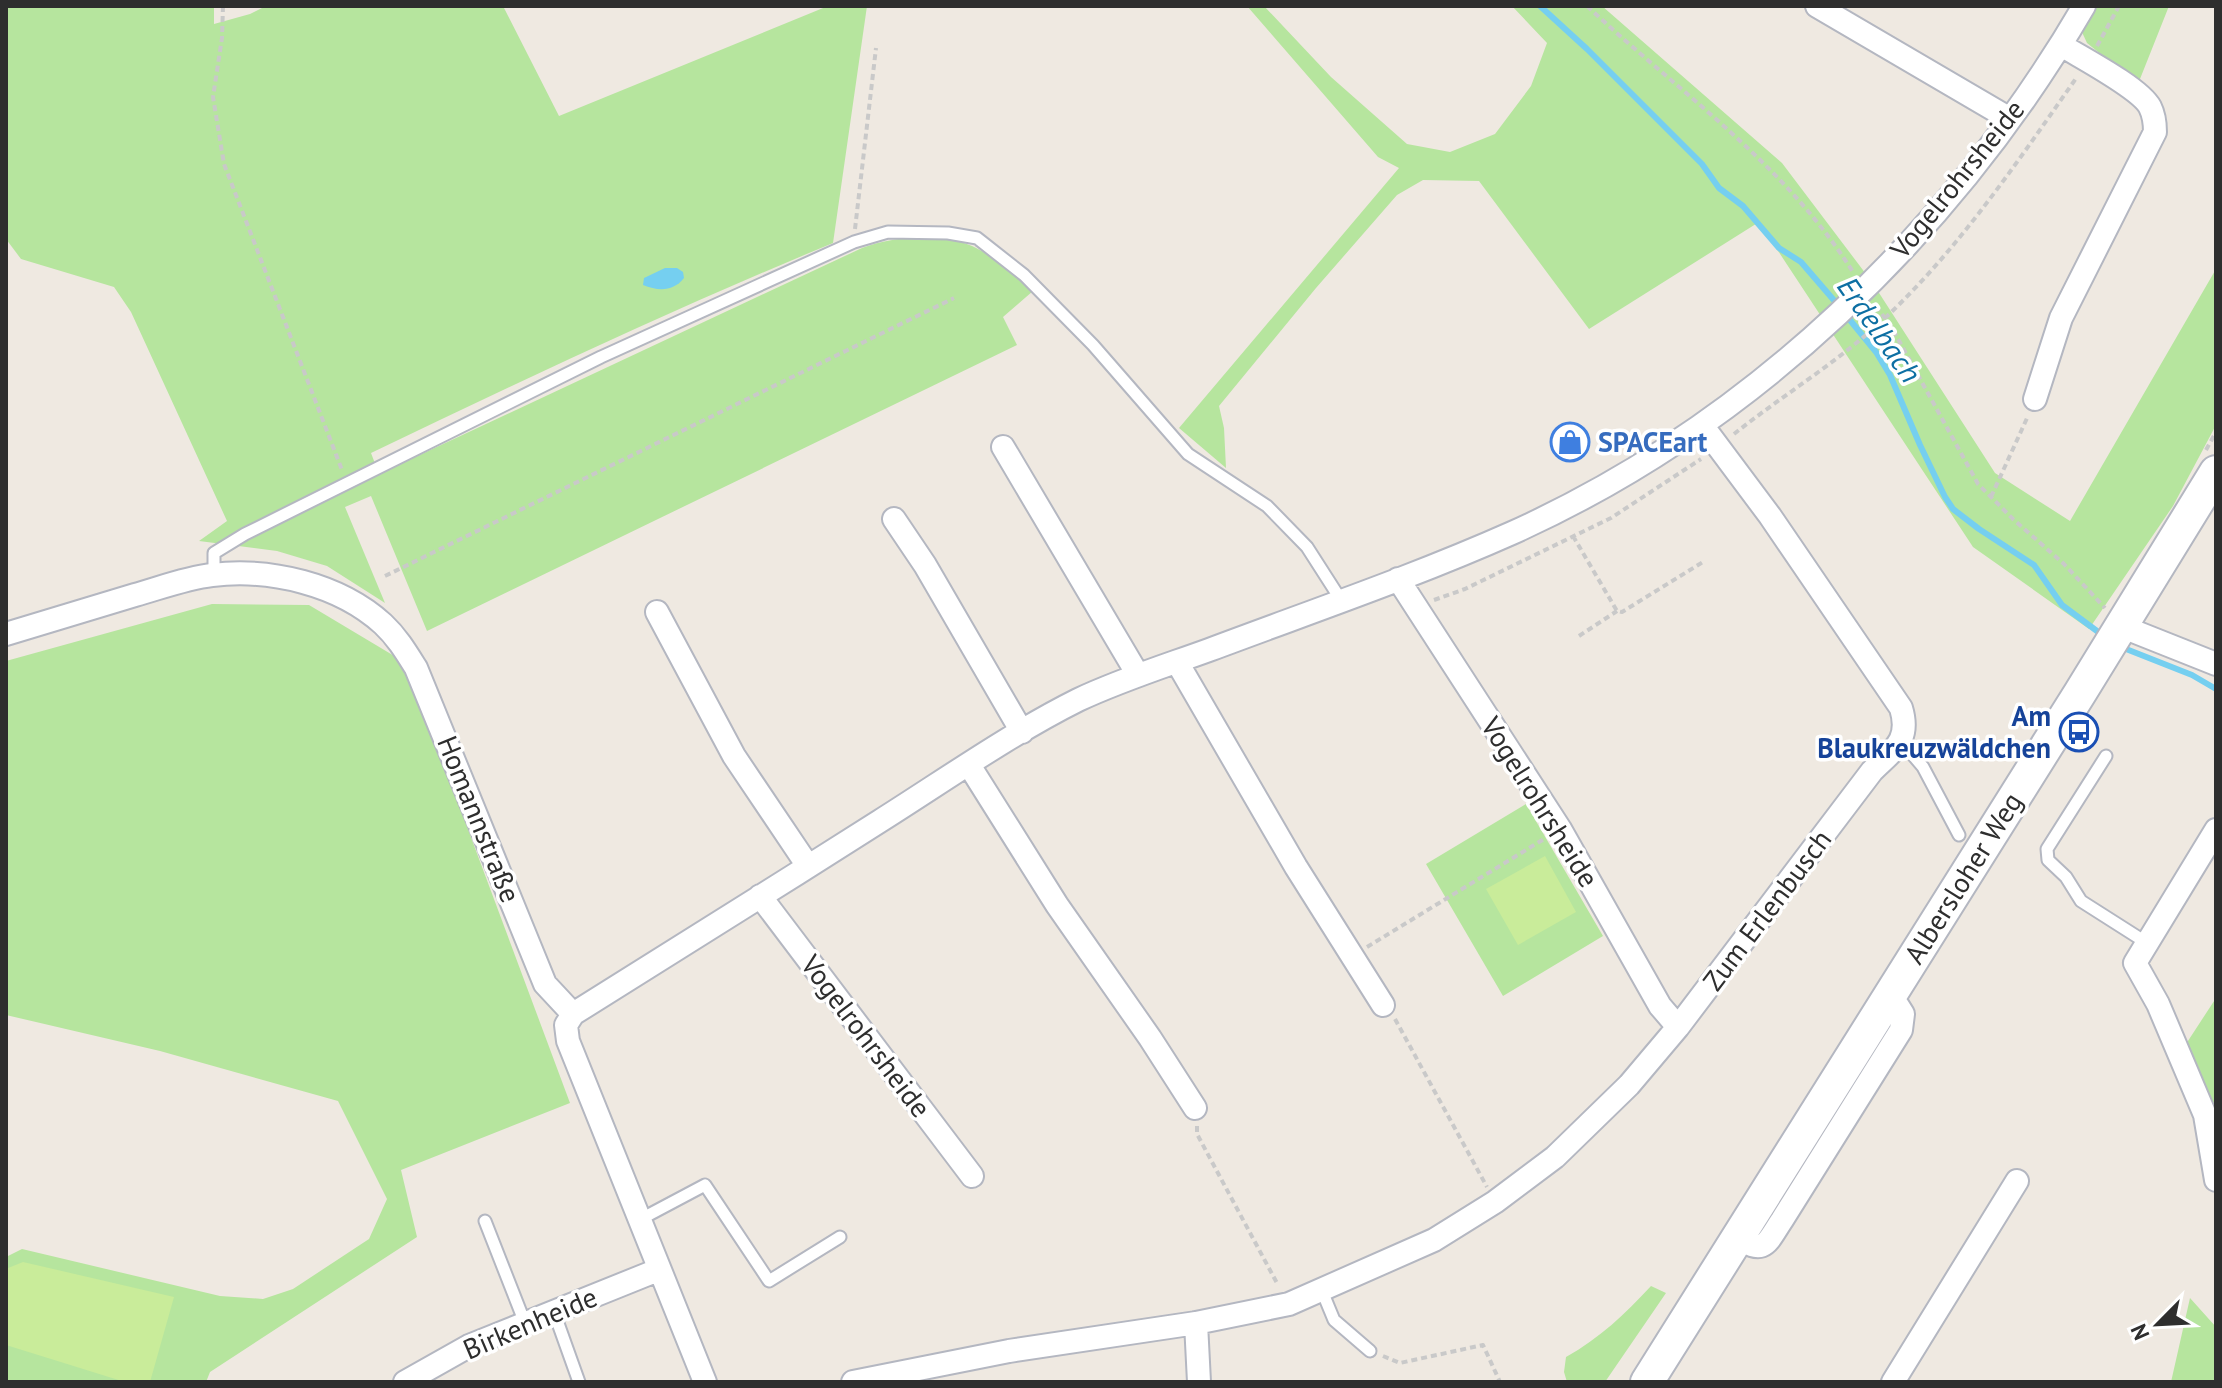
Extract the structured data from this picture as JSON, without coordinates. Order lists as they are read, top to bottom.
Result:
{
  "streets": {
    "main road": ["Albersloher Weg"],
    "street": [
      "Vogelrohrsheide",
      "Homannstraße",
      "Zum Erlenbusch",
      "Birkenheide"
    ]
  },
  "crossings": [
    ["Vogelrohrsheide", "Homannstraße"],
    ["Vogelrohrsheide", "Zum Erlenbusch"]
  ],
  "water": ["Erdelbach"],
  "places": {
    "shop": ["SPACEart"],
    "bus stop": ["Am Blaukreuzwäldchen"]
  },
  "north": "bottom left"
}
